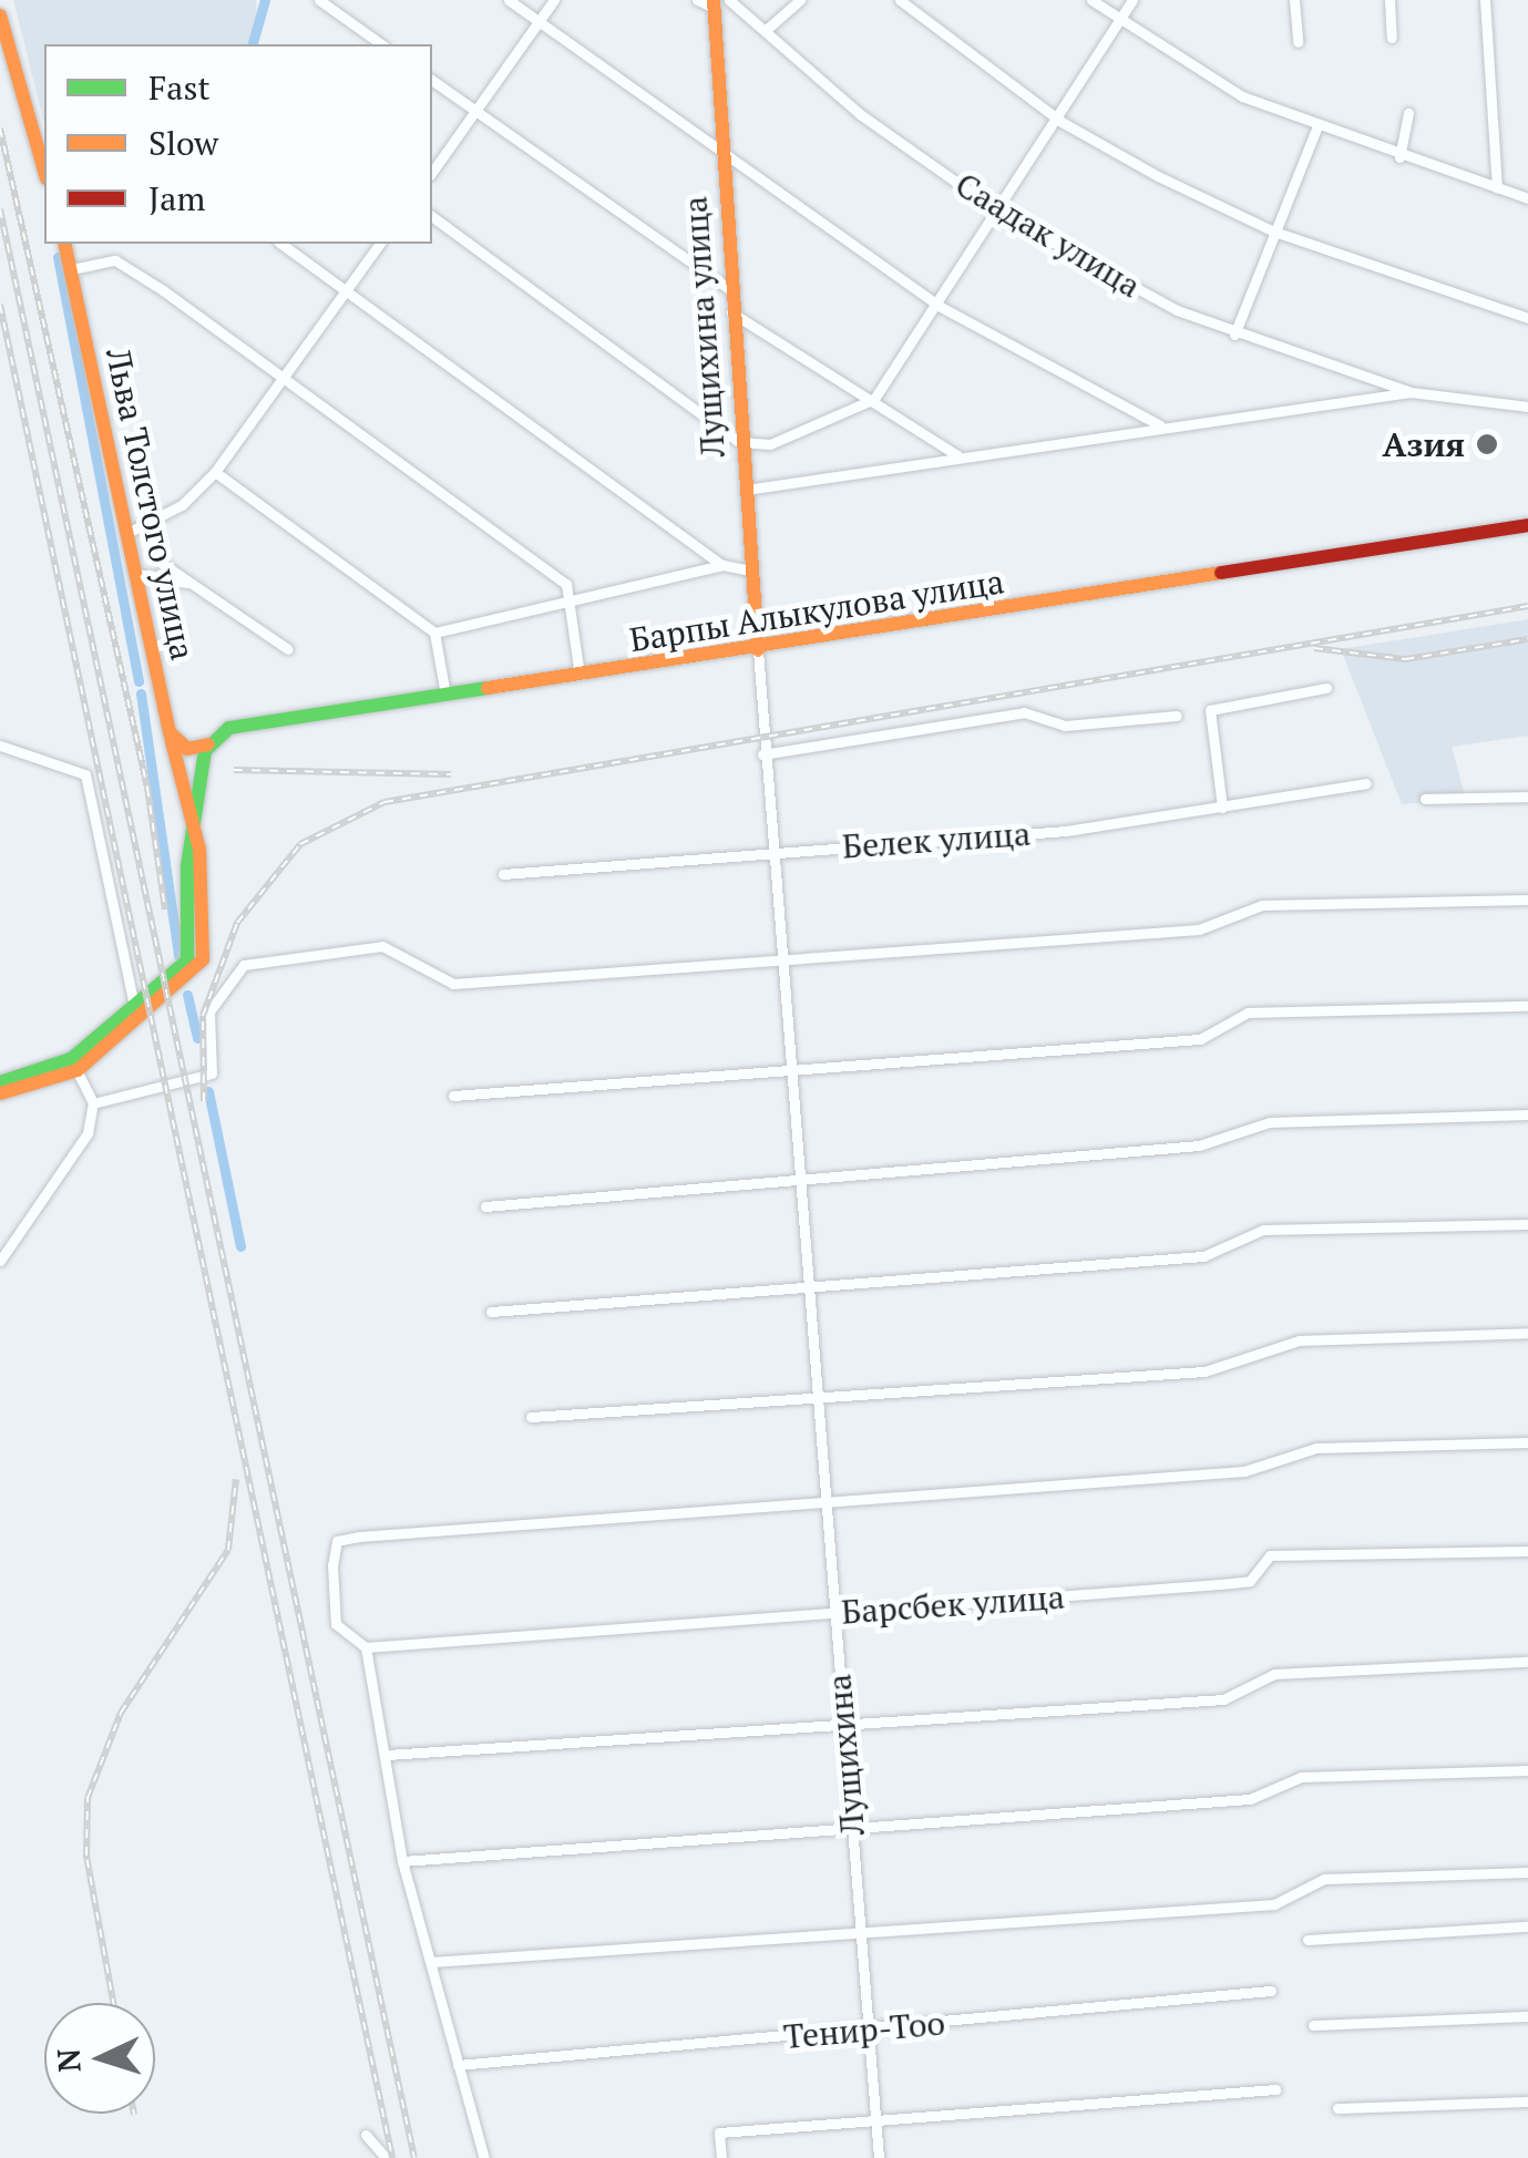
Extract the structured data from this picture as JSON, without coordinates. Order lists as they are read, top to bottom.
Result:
{
  "streets": {
    "main road": ["Лущихина улица", "Льва Толстого улица", "Барпы Алыкулова улица"],
    "street": [
      "Саадак улица",
      "Белек улица",
      "Барсбек улица",
      "Лущихина",
      "Тенир-Тоо"
    ]
  },
  "crossings": [
    ["Лущихина улица", "Барпы Алыкулова улица"],
    ["Лущихина улица", "Лущихина"],
    ["Барпы Алыкулова улица", "Лущихина"],
    ["Белек улица", "Лущихина"],
    ["Барсбек улица", "Лущихина"],
    ["Лущихина", "Тенир-Тоо"]
  ],
  "places": ["Азия"],
  "legend": ["Fast", "Slow", "Jam"],
  "north": "left"
}
